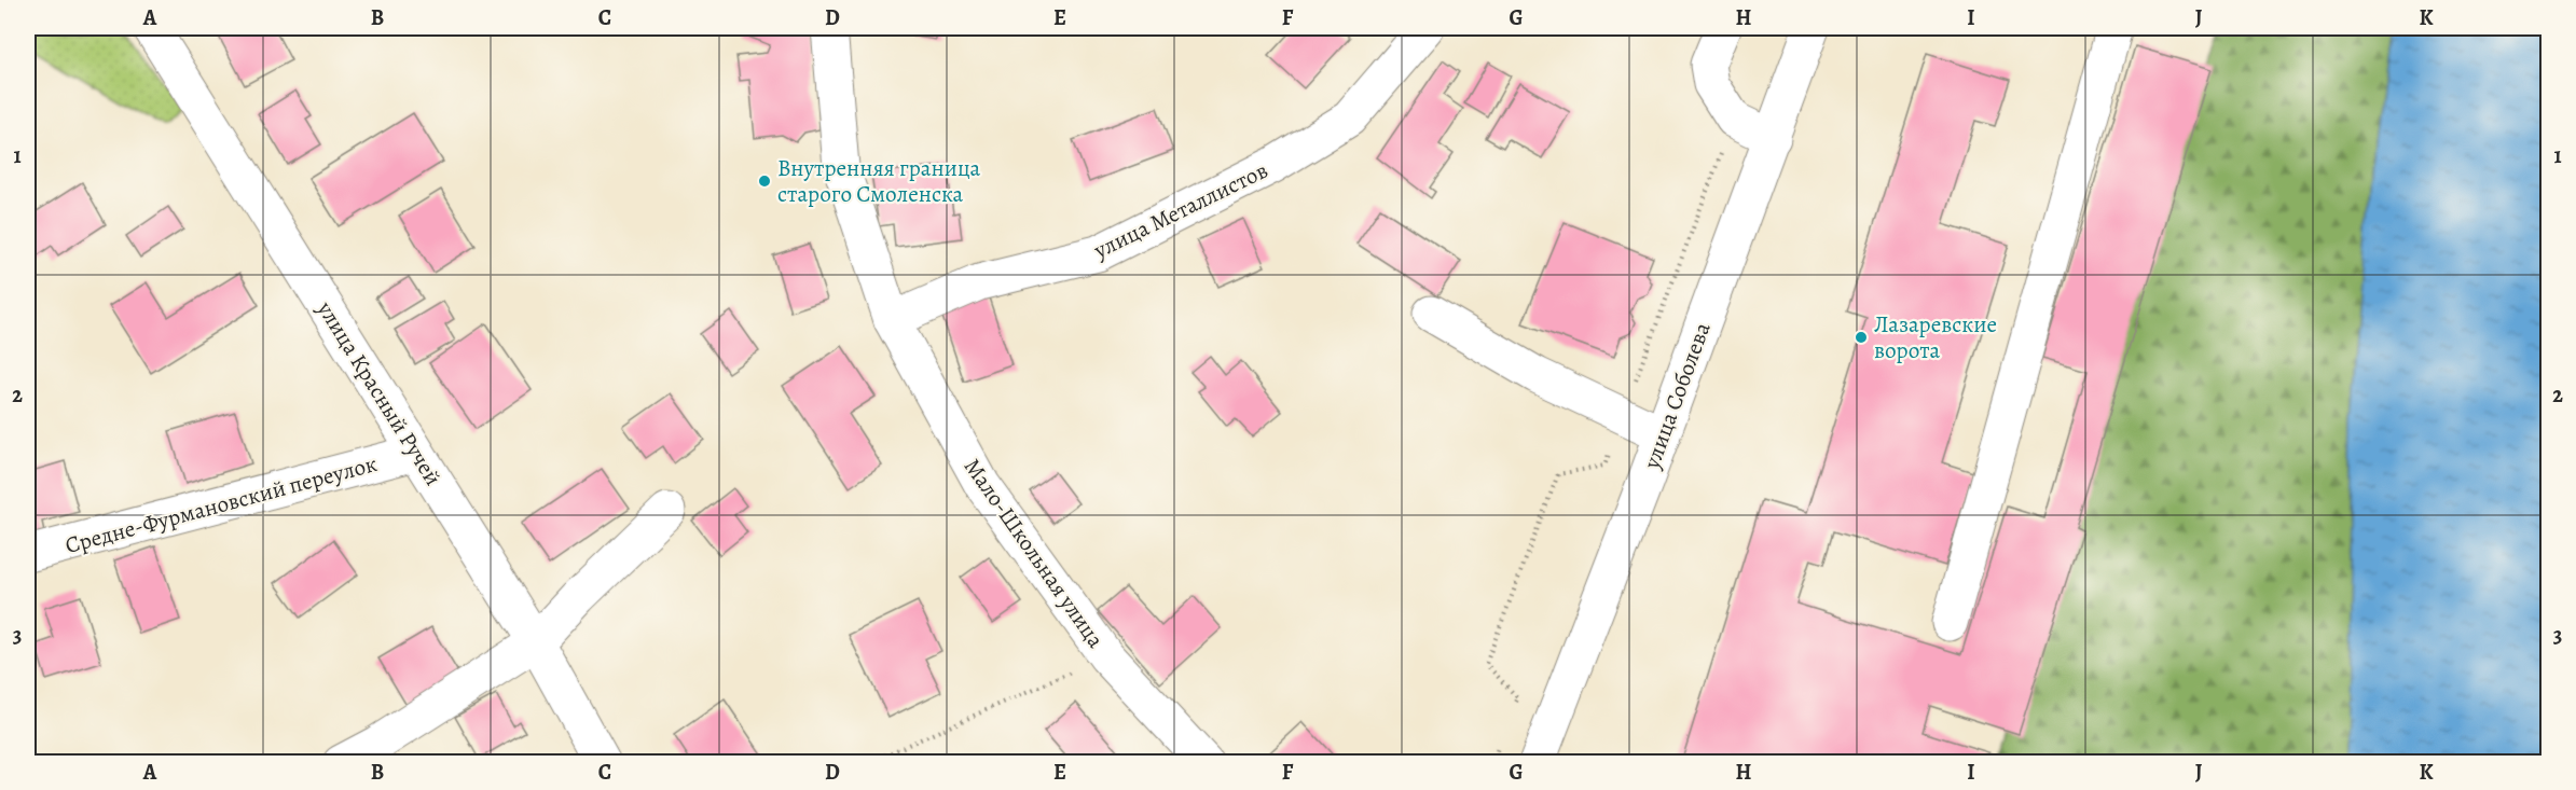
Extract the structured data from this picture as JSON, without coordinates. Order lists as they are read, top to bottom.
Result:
{
  "streets": {
    "street": [
      "улица Металлистов",
      "улица Красный Ручей",
      "улица Соболева",
      "Средне-Фурмановский переулок",
      "Мало-Школьная улица"
    ]
  },
  "crossings": [
    ["улица Металлистов", "Мало-Школьная улица"],
    ["улица Красный Ручей", "Средне-Фурмановский переулок"]
  ],
  "places": ["Внутренняя граница старого Смоленска", "Лазаревские ворота"],
  "grid": {
    "columns": [
      "A",
      "B",
      "C",
      "D",
      "E",
      "F",
      "G",
      "H",
      "I",
      "J",
      "K"
    ],
    "rows": ["1", "2", "3"]
  }
}
